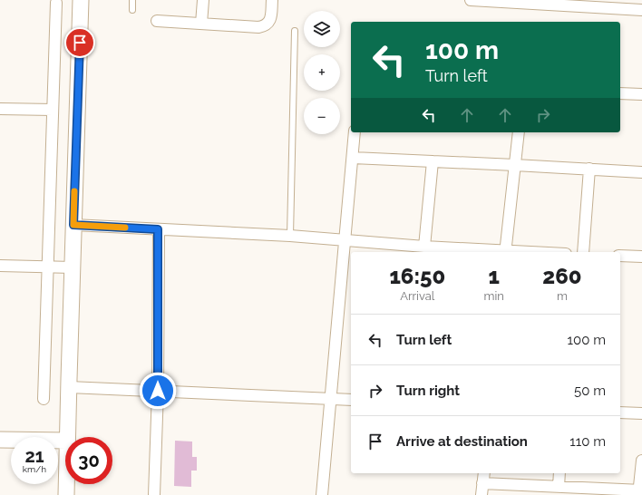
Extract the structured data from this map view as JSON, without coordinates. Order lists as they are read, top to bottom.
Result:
{
  "page": {
    "map_buttons": ["+", "−"],
    "turn": ["100 m", "Turn left"],
    "eta": [
      "16:50",
      "Arrival",
      "1",
      "min",
      "260",
      "m"
    ],
    "list": [
      {
        "name": "Turn left",
        "value": "100 m"
      },
      {
        "name": "Turn right",
        "value": "50 m"
      },
      {
        "name": "Arrive at destination",
        "value": "110 m"
      }
    ],
    "speed": "21 km/h",
    "limit": "30"
  }
}
